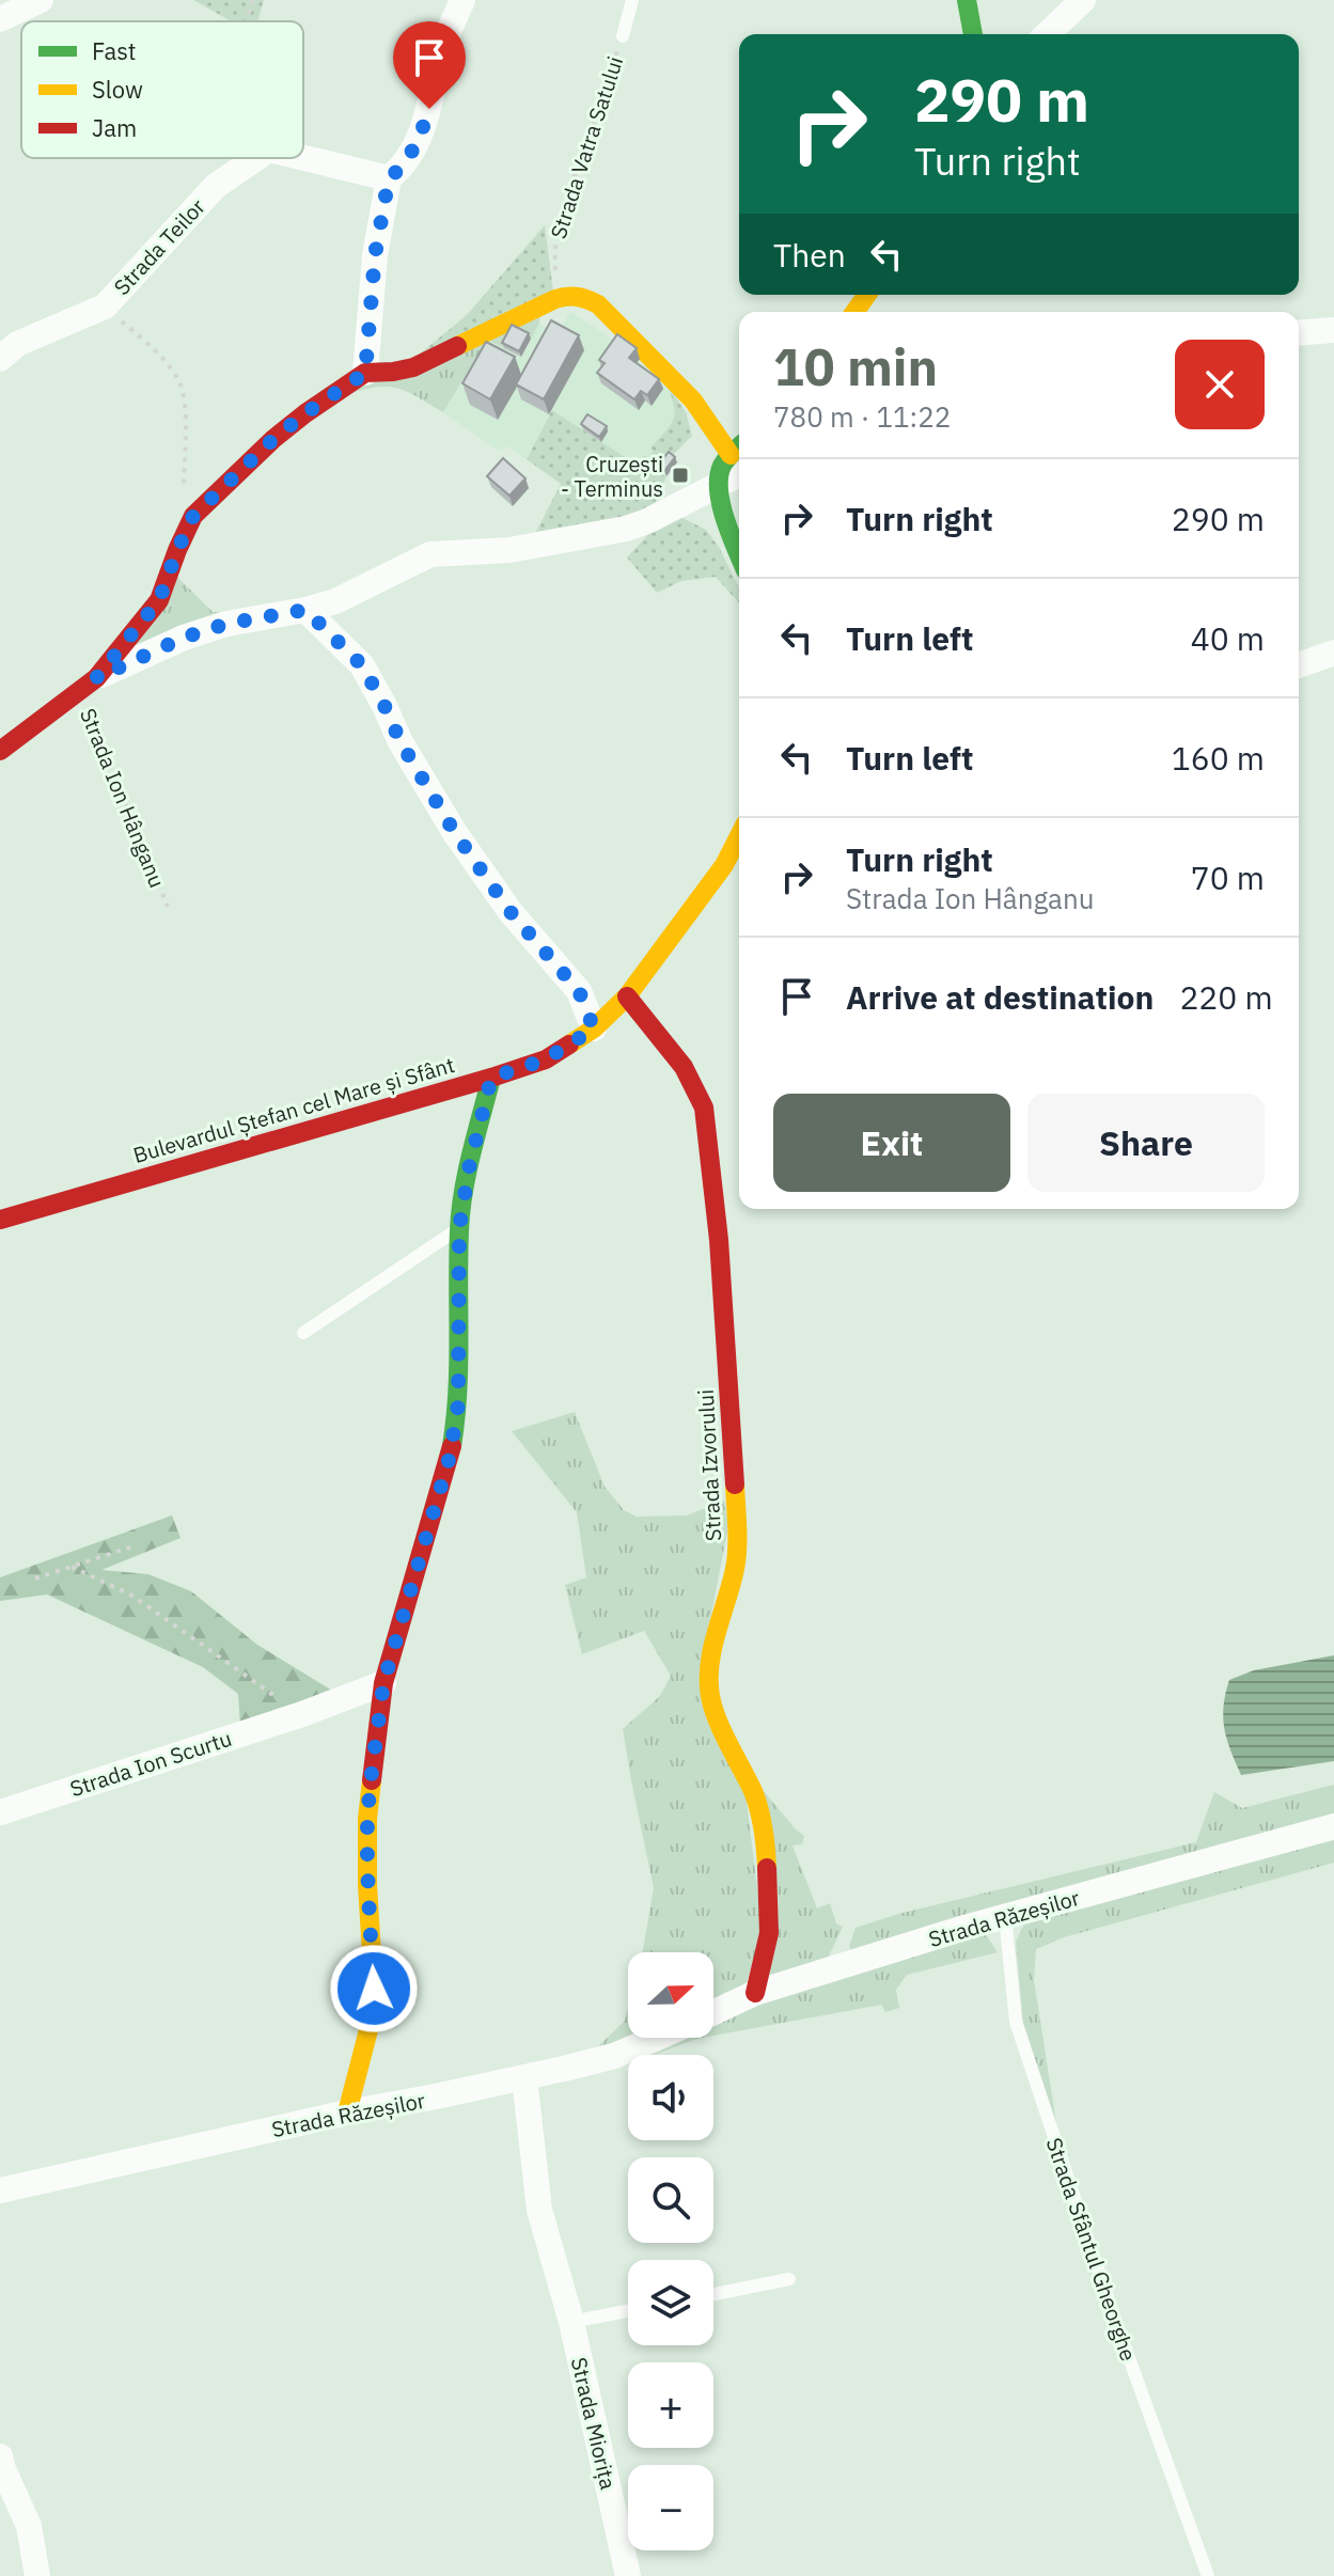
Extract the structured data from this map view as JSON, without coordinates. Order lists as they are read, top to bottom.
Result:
{
  "streets": {
    "street": [
      "Strada Teilor",
      "Strada Ion Hânganu",
      "Bulevardul Ștefan cel Mare și Sfânt",
      "Strada Izvorului",
      "Strada Ion Scurtu",
      "Strada Răzeșilor",
      "Strada Miorița"
    ],
    "lane": ["Strada Vatra Satului", "Strada Sfântul Gheorghe"]
  },
  "crossings": [
    ["Bulevardul Ștefan cel Mare și Sfânt", "Strada Izvorului"],
    ["Strada Izvorului", "Strada Răzeșilor"],
    ["Strada Răzeșilor", "Strada Sfântul Gheorghe"],
    ["Strada Răzeșilor", "Strada Miorița"]
  ],
  "places": {
    "transit": ["Cruzești - Terminus"]
  },
  "legend": ["Fast", "Slow", "Jam"],
  "north": "right",
  "page": {
    "turn": ["290 m", "Turn right"],
    "then": "Then",
    "heading": ["10 min", "780 m · 11:22"],
    "list": [
      {
        "name": "Turn right",
        "value": "290 m"
      },
      {
        "name": "Turn left",
        "value": "40 m"
      },
      {
        "name": "Turn left",
        "value": "160 m"
      },
      {
        "name": "Turn right",
        "note": "Strada Ion Hânganu",
        "value": "70 m"
      },
      {
        "name": "Arrive at destination",
        "value": "220 m"
      }
    ],
    "buttons": ["Exit", "Share"],
    "map_buttons": ["+", "−"]
  }
}
